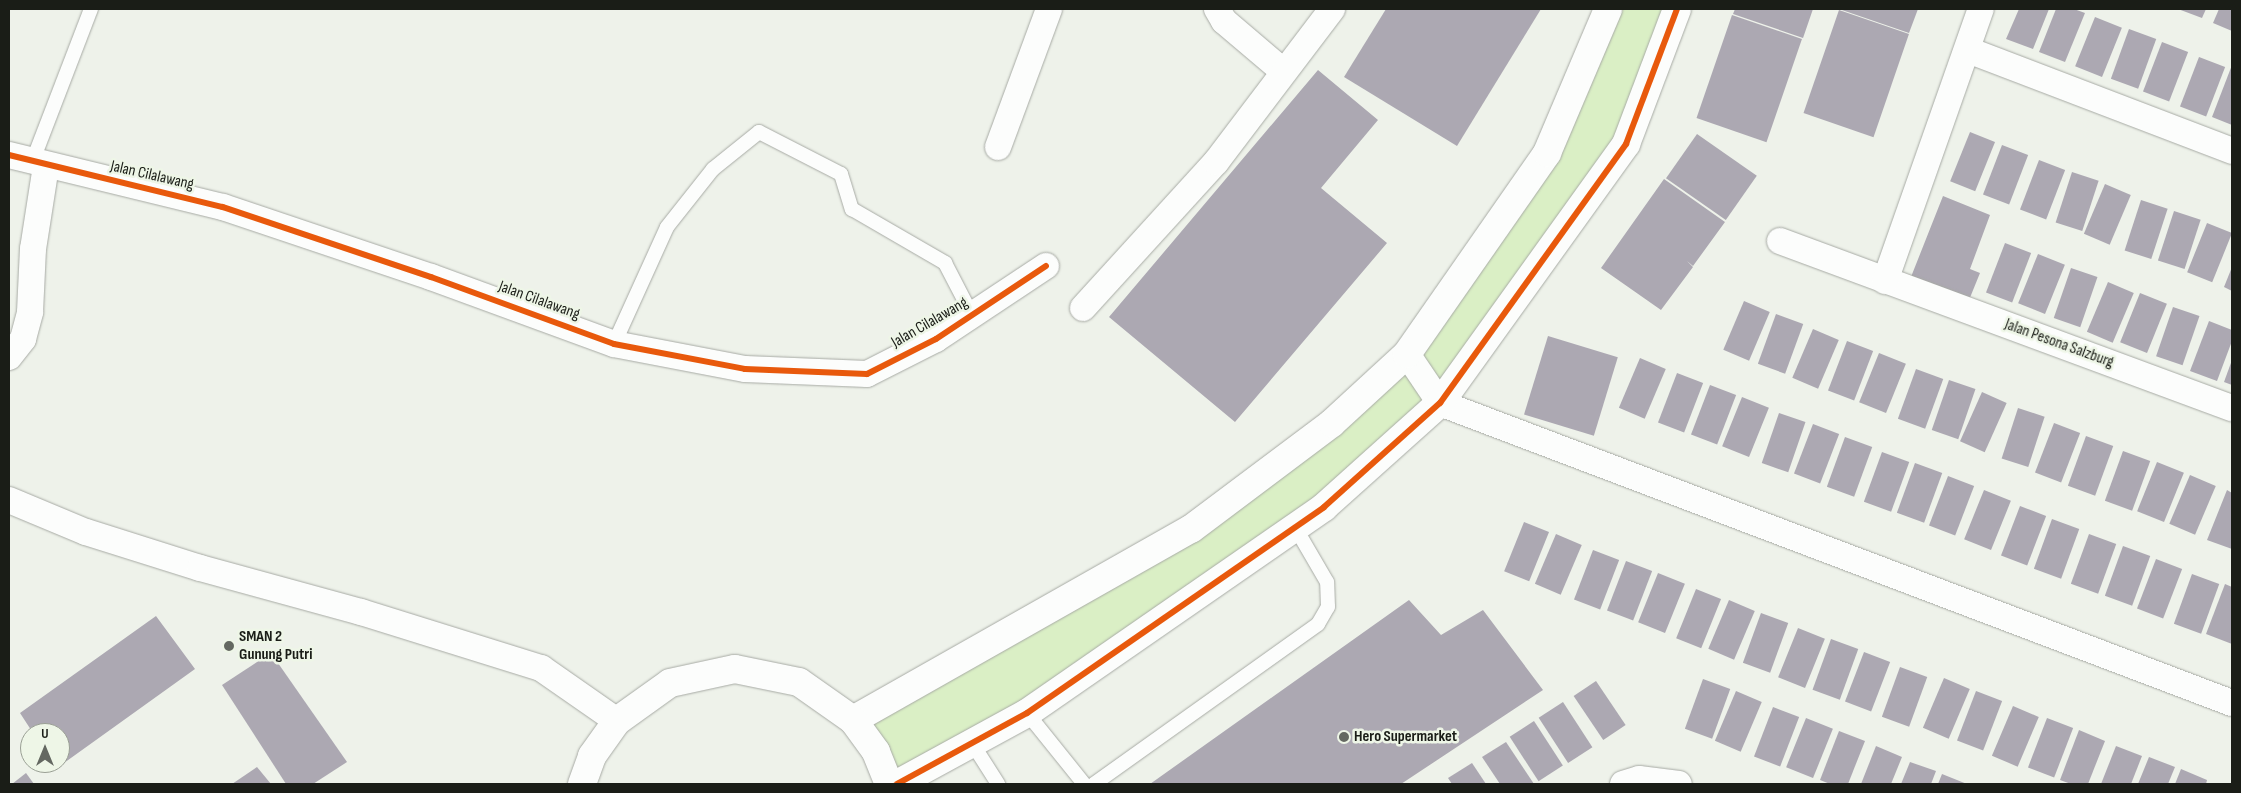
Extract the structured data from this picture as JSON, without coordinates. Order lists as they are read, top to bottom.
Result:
{
  "streets": {
    "street": ["Jalan Cilalawang", "Jalan Pesona Salzburg"]
  },
  "places": ["SMAN 2 Gunung Putri", "Hero Supermarket"],
  "north": "top"
}
